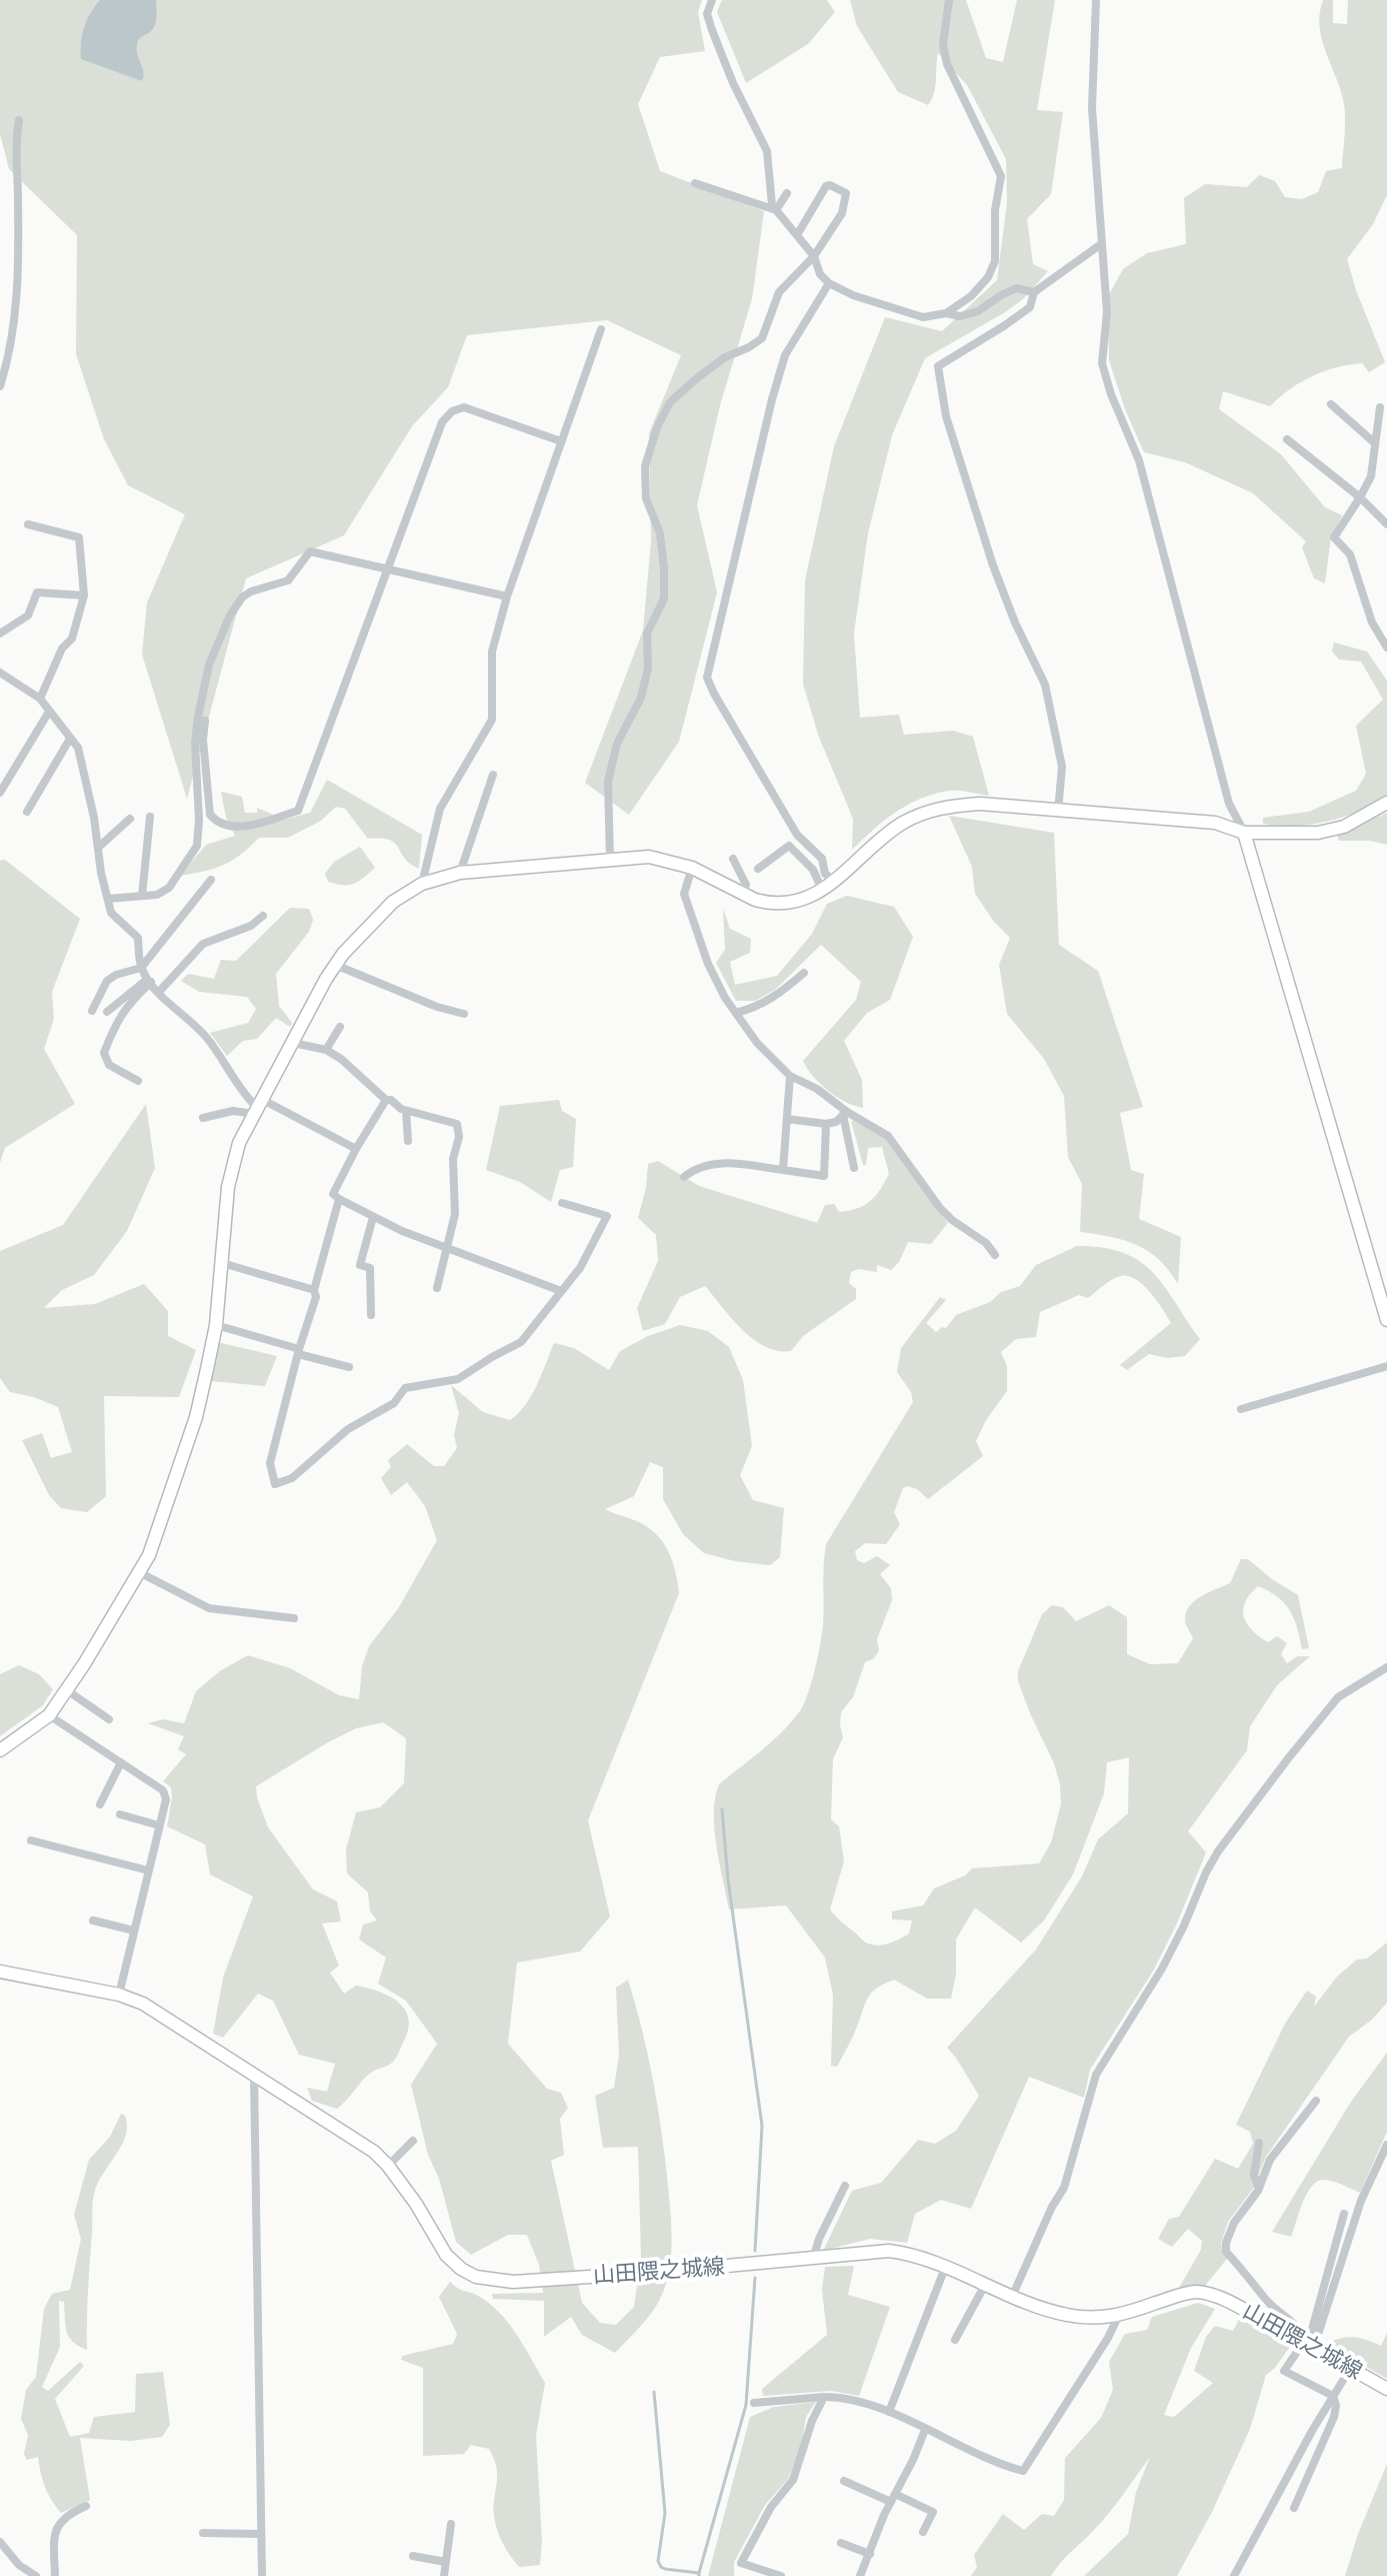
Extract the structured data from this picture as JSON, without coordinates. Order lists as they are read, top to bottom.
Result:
{
  "streets": {
    "street": ["山田隈之城線"]
  }
}
